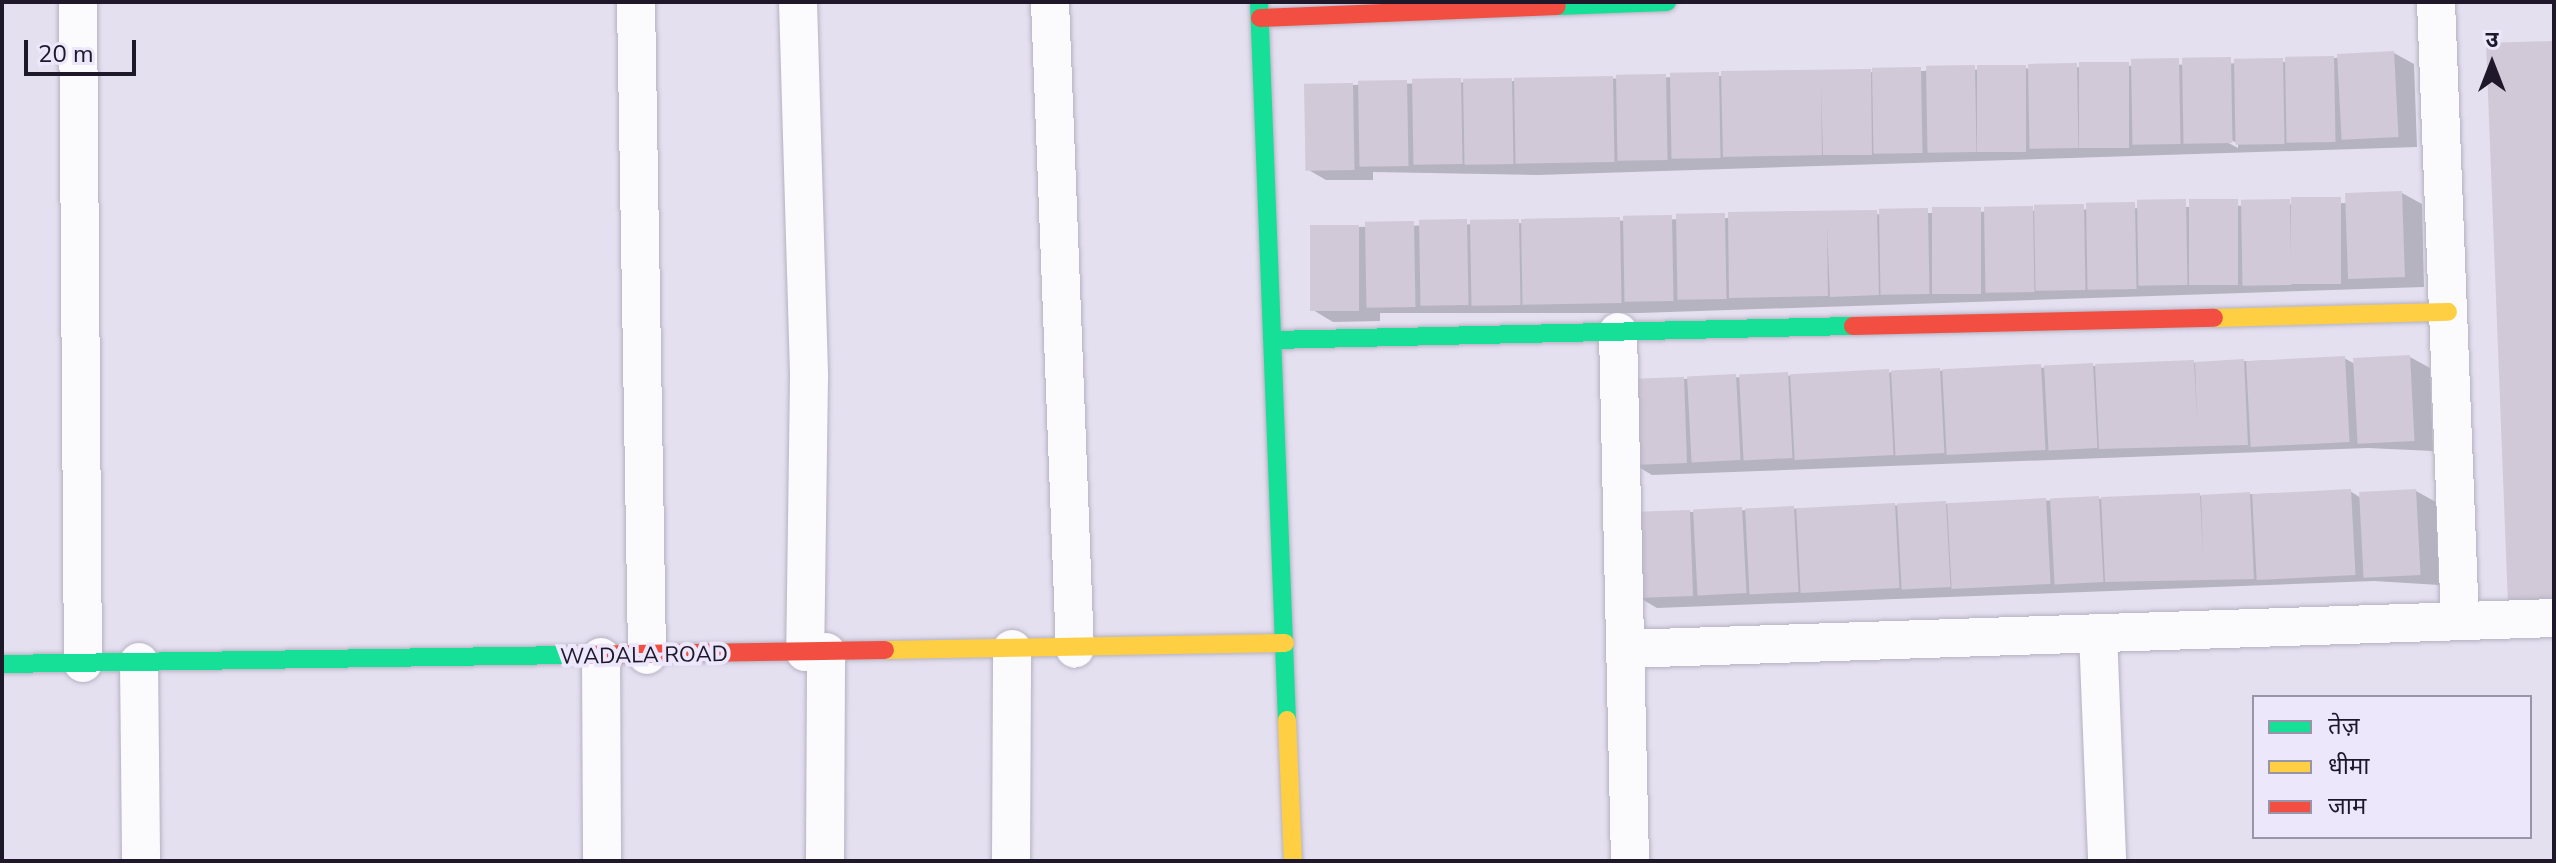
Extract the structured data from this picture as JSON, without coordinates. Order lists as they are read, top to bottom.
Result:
{
  "streets": {
    "street": ["WADALA ROAD"]
  },
  "legend": ["तेज़", "धीमा", "जाम"],
  "scale_bar": "20 m",
  "north": "top"
}
